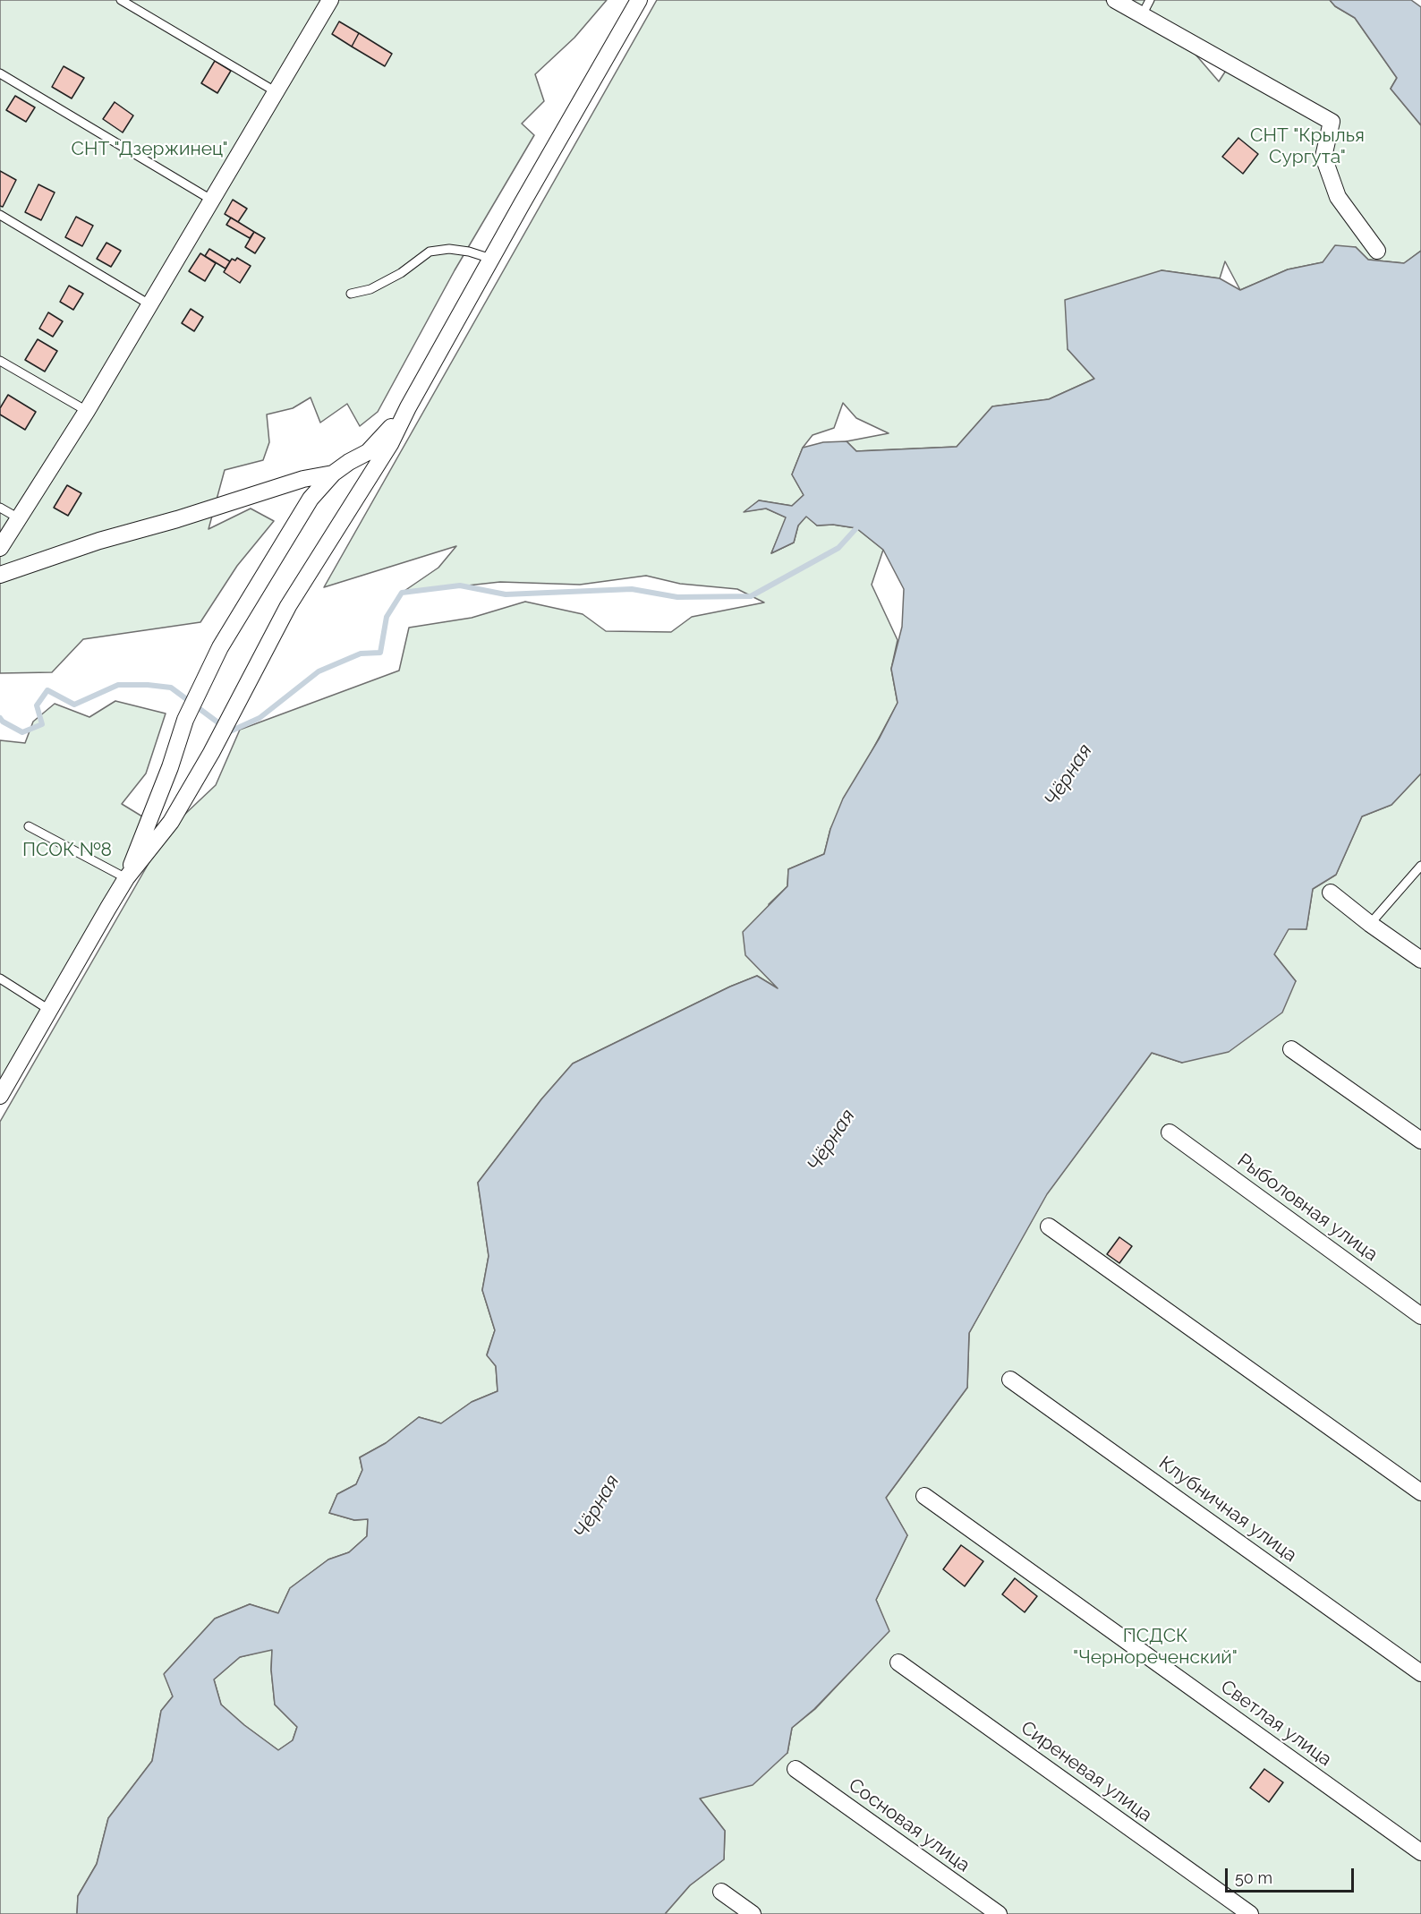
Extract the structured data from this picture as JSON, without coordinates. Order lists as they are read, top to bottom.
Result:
{
  "streets": {
    "street": [
      "Рыболовная улица",
      "Клубничная улица",
      "Светлая улица",
      "Сиреневая улица",
      "Сосновая улица"
    ]
  },
  "water": ["Чёрная"],
  "parks": [
    "CНТ \"Крылья Сургута\"",
    "СНТ \"Дзержинец\"",
    "ПСОК №8",
    "ПСДСК \"Чернореченский\""
  ],
  "scale_bar": "50 m"
}
